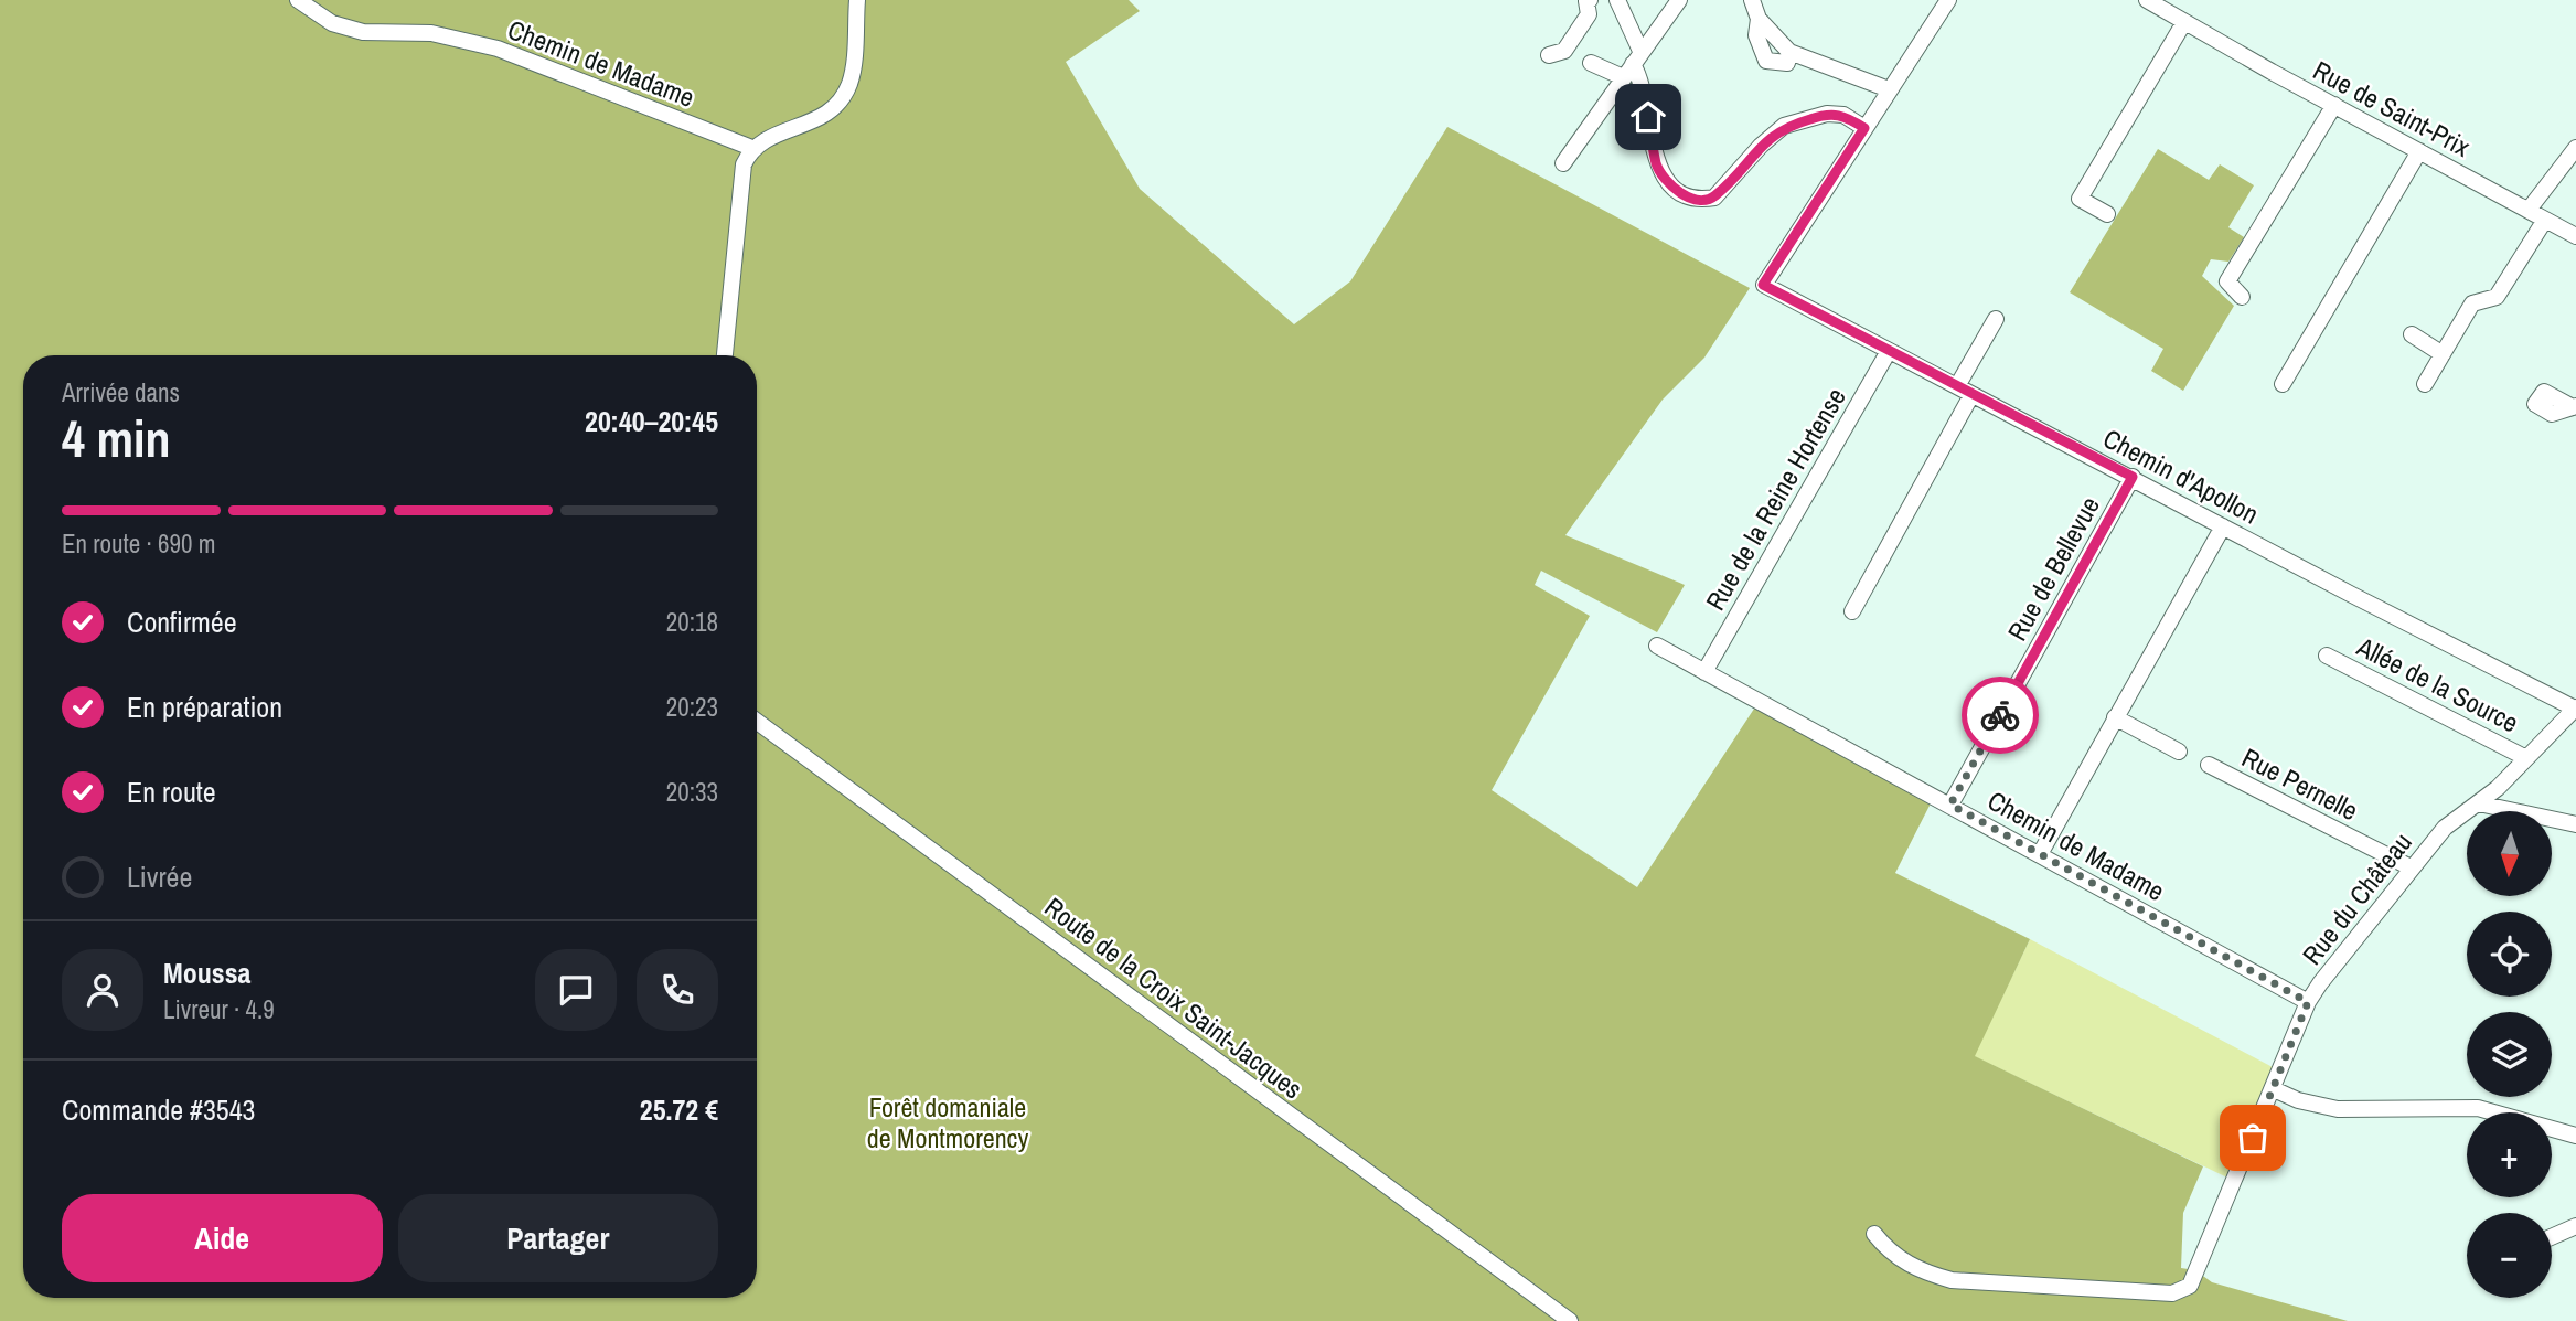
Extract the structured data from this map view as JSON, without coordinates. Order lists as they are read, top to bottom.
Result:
{
  "streets": {
    "street": [
      "Chemin de Madame",
      "Rue de Saint-Prix",
      "Chemin d'Apollon",
      "Rue de la Reine Hortense",
      "Rue de Bellevue",
      "Allée de la Source",
      "Rue Pernelle",
      "Rue du Château",
      "Route de la Croix Saint-Jacques"
    ]
  },
  "crossings": [
    ["Chemin de Madame", "Rue de la Reine Hortense"],
    ["Chemin de Madame", "Rue de Bellevue"],
    ["Chemin de Madame", "Rue du Château"],
    ["Chemin d'Apollon", "Rue de la Reine Hortense"],
    ["Chemin d'Apollon", "Rue de Bellevue"],
    ["Chemin d'Apollon", "Rue du Château"],
    ["Allée de la Source", "Rue du Château"],
    ["Rue Pernelle", "Rue du Château"]
  ],
  "parks": ["Forêt domaniale de Montmorency"],
  "north": "bottom",
  "page": {
    "heading": ["4 min", "Arrivée dans", "20:40–20:45"],
    "panel": [
      "Moussa",
      "Livreur · 4.9",
      "Commande #3543",
      "25.72 €"
    ],
    "bar": "En route · 690 m",
    "list": [
      ["Confirmée", "20:18"],
      ["En préparation", "20:23"],
      ["En route", "20:33"],
      "Livrée"
    ],
    "map_buttons": ["+", "−"],
    "buttons": ["Aide", "Partager"]
  }
}
